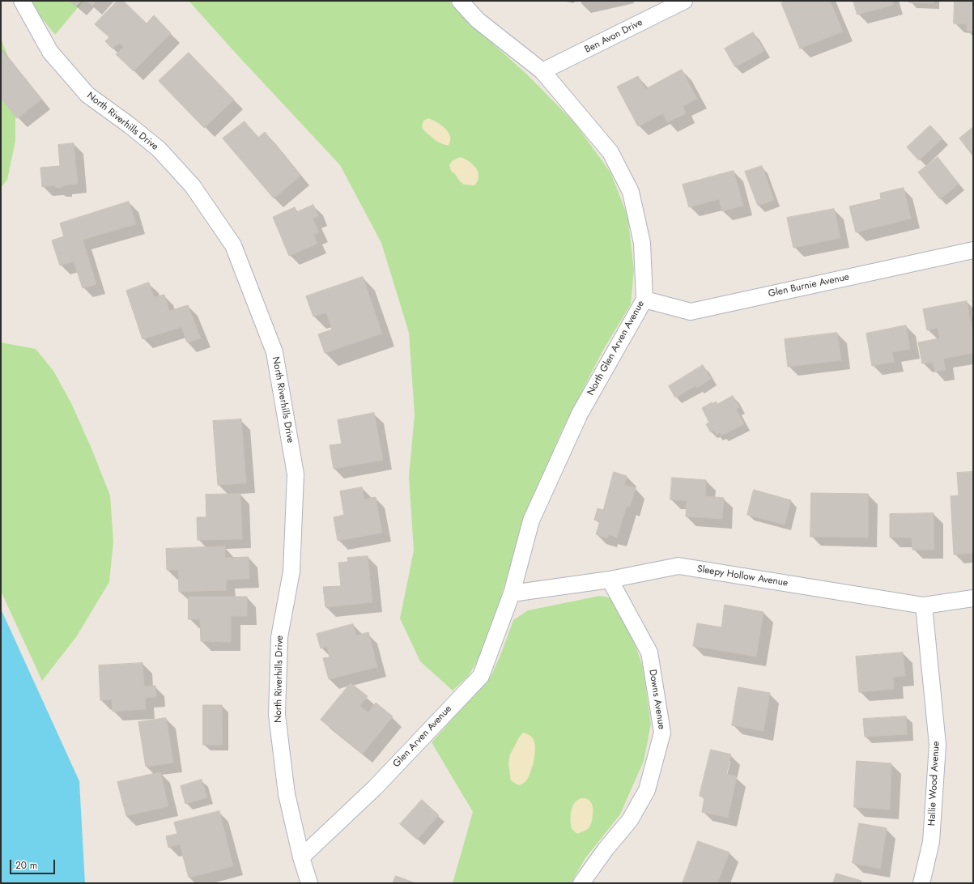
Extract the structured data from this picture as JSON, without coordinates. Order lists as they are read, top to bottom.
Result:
{
  "streets": {
    "street": [
      "Ben Avon Drive",
      "North Riverhills Drive",
      "Glen Burnie Avenue",
      "North Glen Arven Avenue",
      "Sleepy Hollow Avenue",
      "Downs Avenue",
      "Glen Arven Avenue",
      "Hallie Wood Avenue"
    ]
  },
  "crossings": [
    ["Ben Avon Drive", "North Glen Arven Avenue"],
    ["North Riverhills Drive", "Glen Arven Avenue"],
    ["Glen Burnie Avenue", "North Glen Arven Avenue"],
    ["North Glen Arven Avenue", "Sleepy Hollow Avenue"],
    ["North Glen Arven Avenue", "Glen Arven Avenue"],
    ["Sleepy Hollow Avenue", "Downs Avenue"],
    ["Sleepy Hollow Avenue", "Glen Arven Avenue"],
    ["Sleepy Hollow Avenue", "Hallie Wood Avenue"]
  ],
  "scale_bar": "20 m"
}
